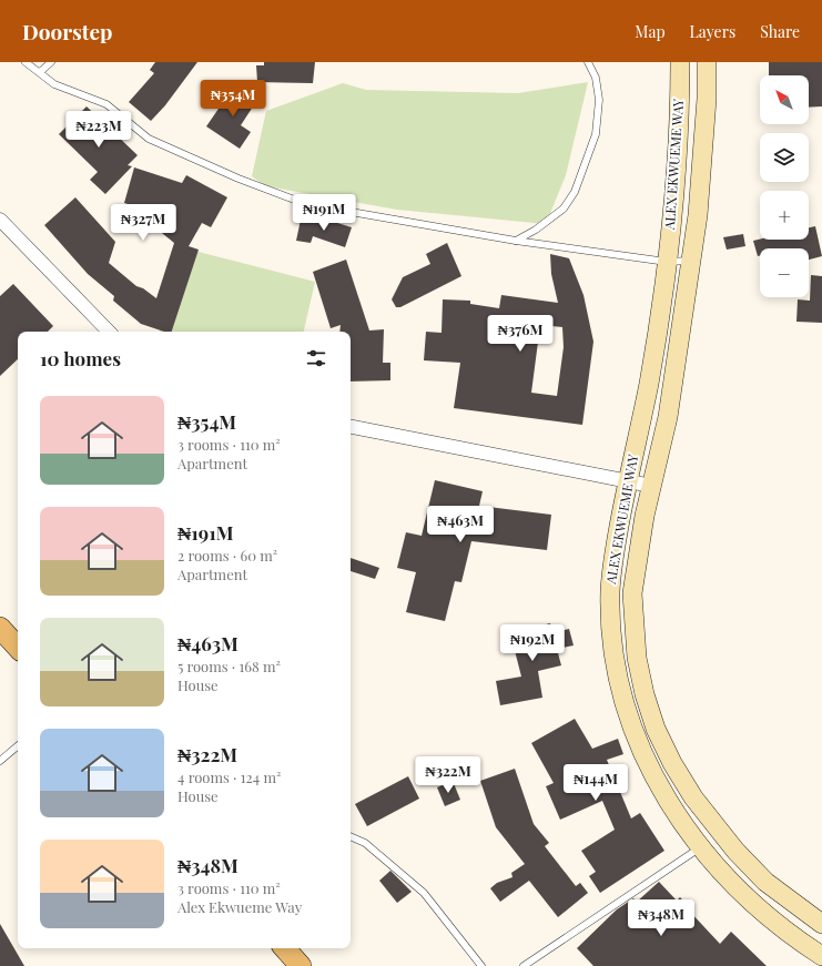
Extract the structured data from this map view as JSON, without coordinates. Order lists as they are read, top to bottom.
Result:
{
  "streets": {
    "street": ["ALEX EKWUEME WAY"]
  },
  "north": "top left",
  "page": {
    "header": "Doorstep",
    "nav": ["Map", "Layers", "Share"],
    "map_buttons": ["+", "−"],
    "price": [
      "₦354M",
      "₦223M",
      "₦191M",
      "₦327M",
      "₦376M",
      "₦463M",
      "₦192M",
      "₦322M",
      "₦144M",
      "₦348M"
    ],
    "heading": "10 homes",
    "list": [
      {
        "name": "₦354M",
        "note": "3 rooms · 110 m² · Apartment"
      },
      {
        "name": "₦191M",
        "note": "2 rooms · 60 m² · Apartment"
      },
      {
        "name": "₦463M",
        "note": "5 rooms · 168 m² · House"
      },
      {
        "name": "₦322M",
        "note": "4 rooms · 124 m² · House"
      },
      {
        "name": "₦348M",
        "note": "3 rooms · 110 m² · Alex Ekwueme Way"
      }
    ]
  }
}
